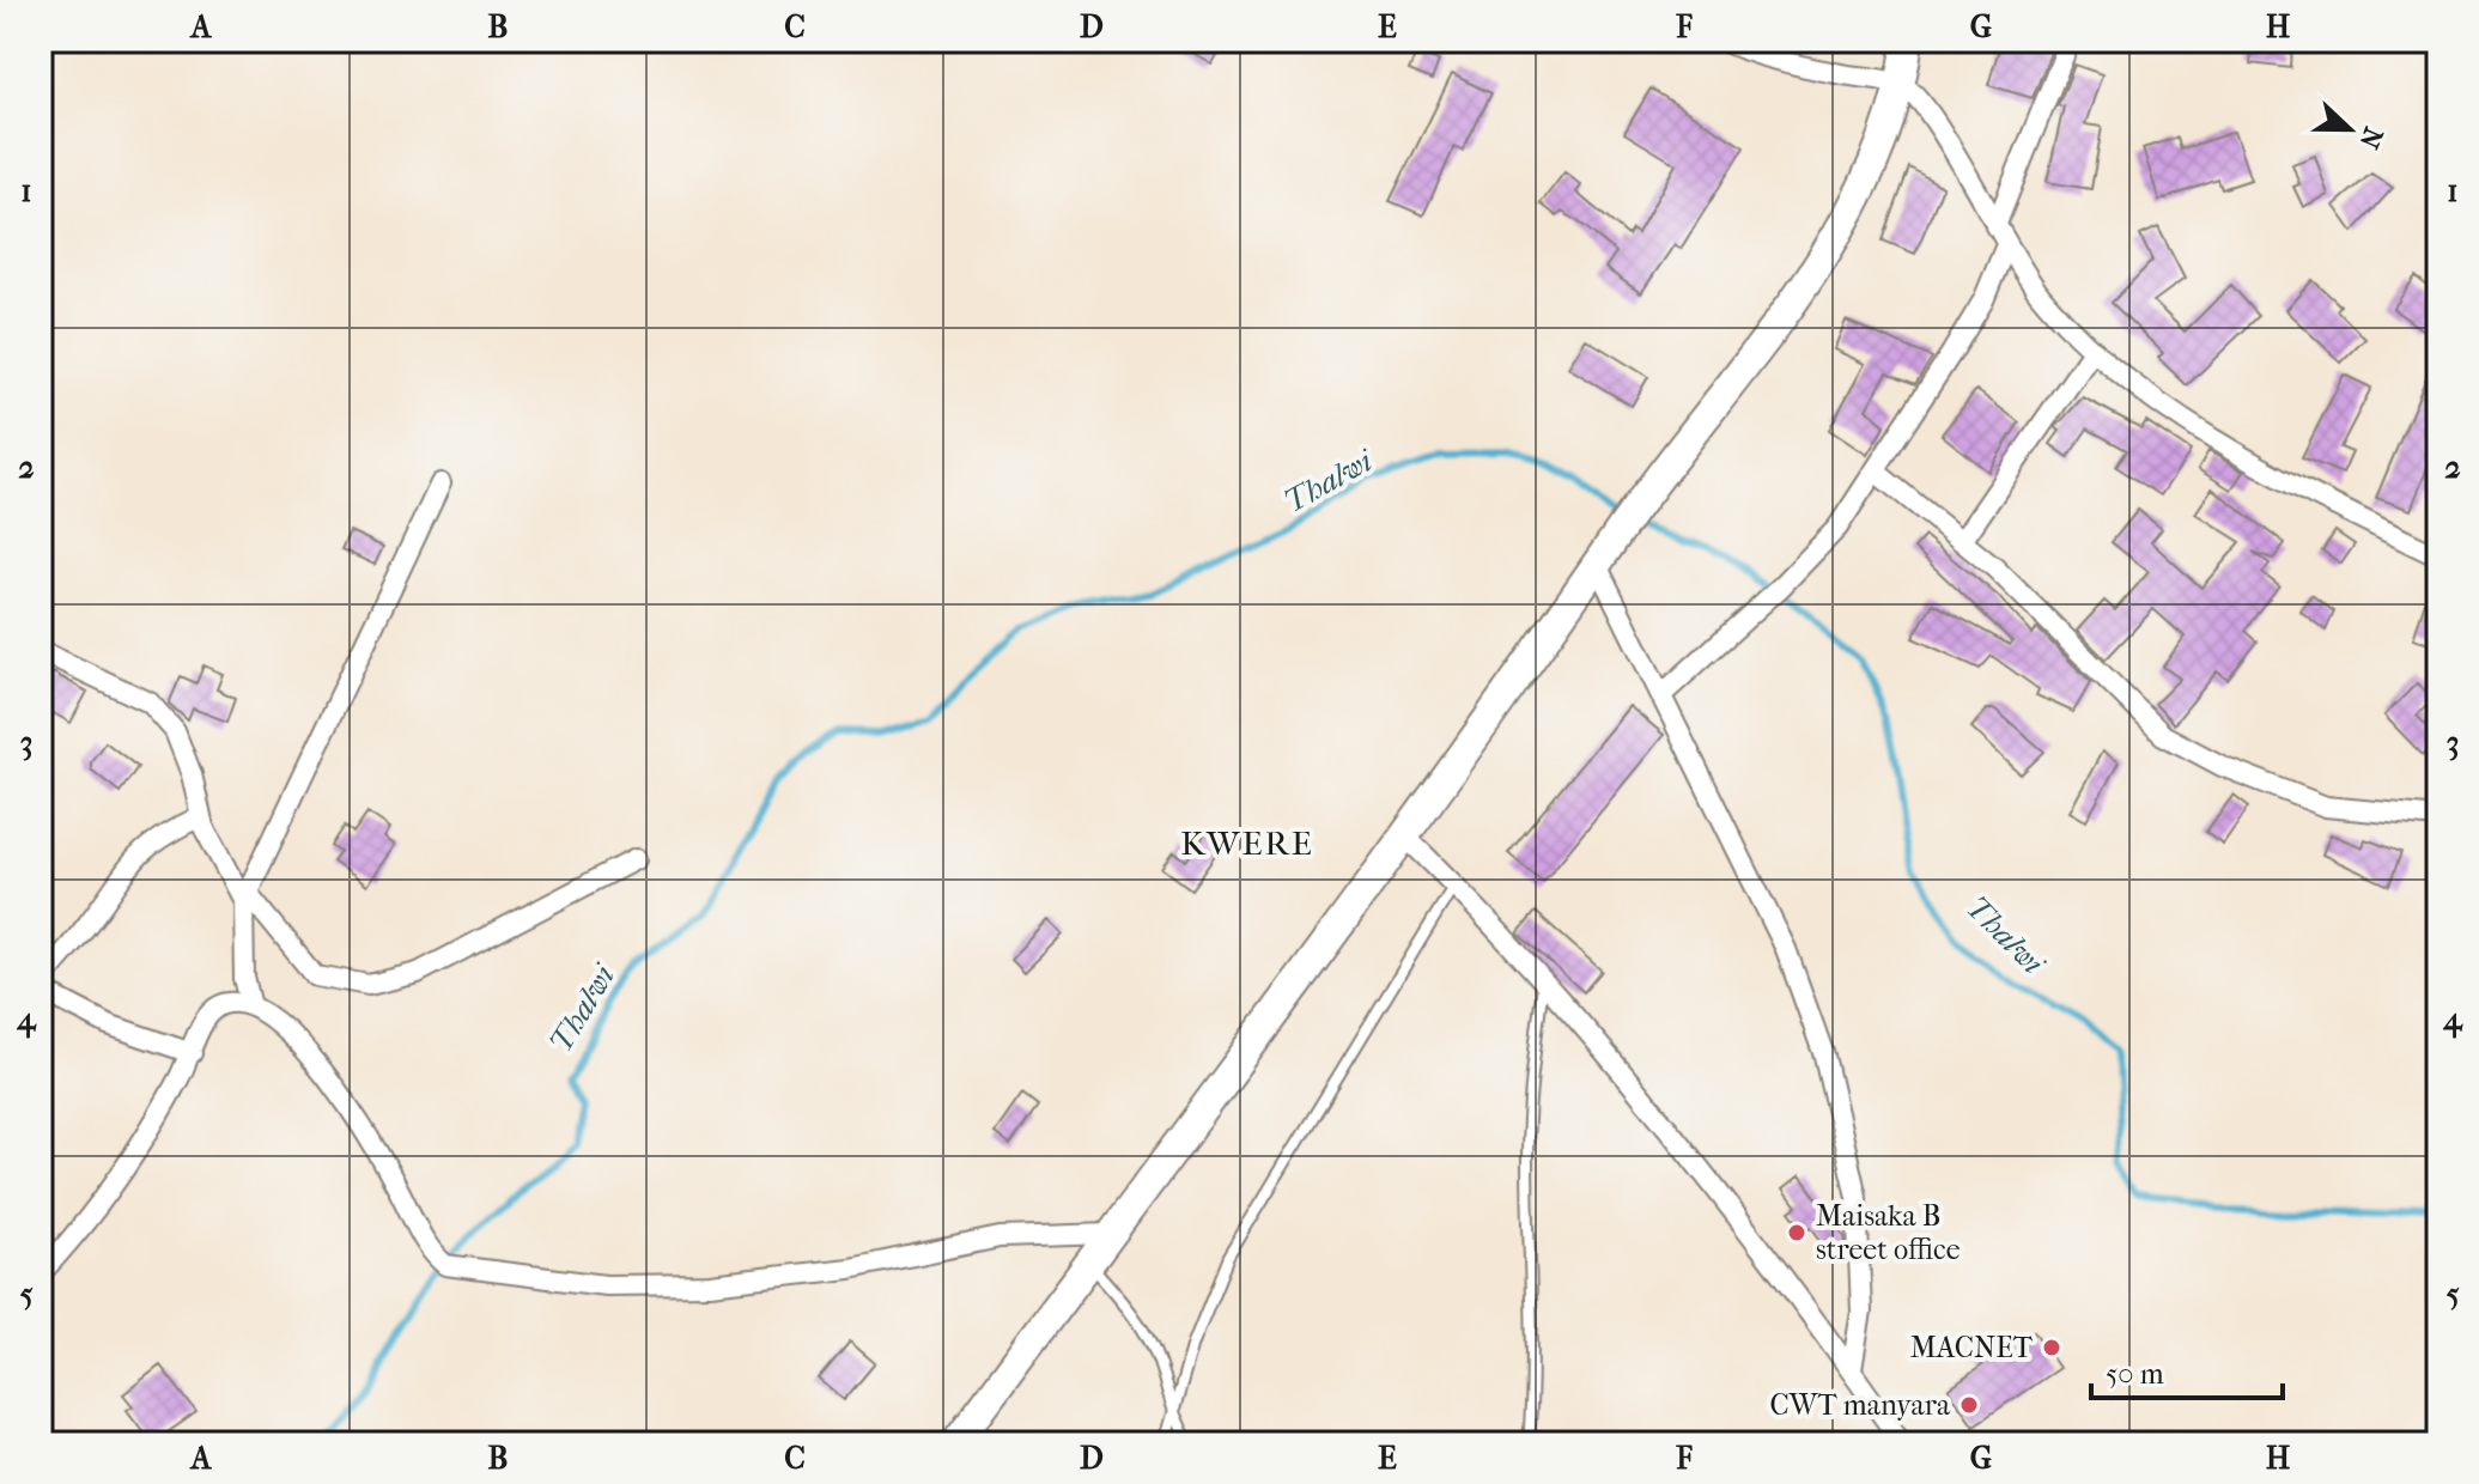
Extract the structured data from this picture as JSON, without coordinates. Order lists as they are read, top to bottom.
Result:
{
  "districts": ["KWERE"],
  "water": ["Thalwi"],
  "places": ["Maisaka B street office", "MACNET", "CWT manyara"],
  "scale_bar": "50 m",
  "north": "right",
  "grid": {
    "columns": [
      "A",
      "B",
      "C",
      "D",
      "E",
      "F",
      "G",
      "H"
    ],
    "rows": [
      "1",
      "2",
      "3",
      "4",
      "5"
    ]
  }
}
